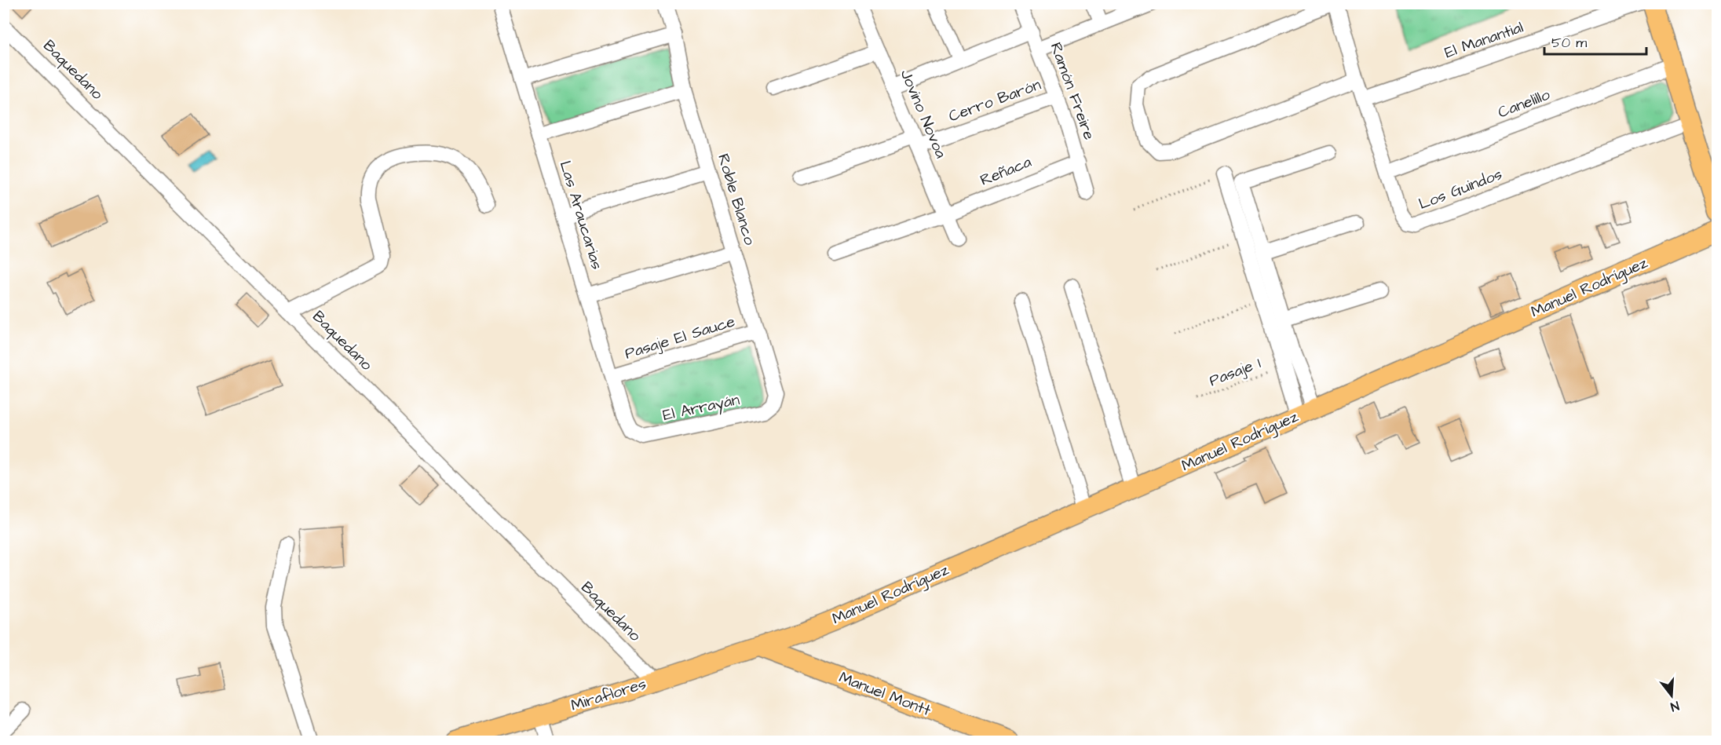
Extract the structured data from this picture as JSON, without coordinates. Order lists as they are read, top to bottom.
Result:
{
  "streets": {
    "main road": ["Manuel Rodríguez", "Manuel Montt", "Miraflores"],
    "street": [
      "El Manantial",
      "Baquedano",
      "Ramón Freire",
      "Cerro Barón",
      "Canelillo",
      "Jovino Novoa",
      "Reñaca",
      "Los Guindos",
      "Roble Blanco",
      "Las Araucarias",
      "Pasaje El Sauce",
      "El Arrayán"
    ],
    "path": ["Pasaje 1"]
  },
  "crossings": [
    ["El Manantial", "Los Guindos"],
    ["Baquedano", "Miraflores"],
    ["Ramón Freire", "Cerro Barón"],
    ["Ramón Freire", "Reñaca"],
    ["Cerro Barón", "Jovino Novoa"],
    ["Canelillo", "Los Guindos"],
    ["Jovino Novoa", "Reñaca"],
    ["Roble Blanco", "Pasaje El Sauce"],
    ["Roble Blanco", "El Arrayán"],
    ["Las Araucarias", "Pasaje El Sauce"],
    ["Las Araucarias", "El Arrayán"],
    ["Manuel Rodríguez", "Manuel Montt"],
    ["Manuel Rodríguez", "Miraflores"],
    ["Manuel Montt", "Miraflores"]
  ],
  "scale_bar": "50 m",
  "north": "bottom"
}
